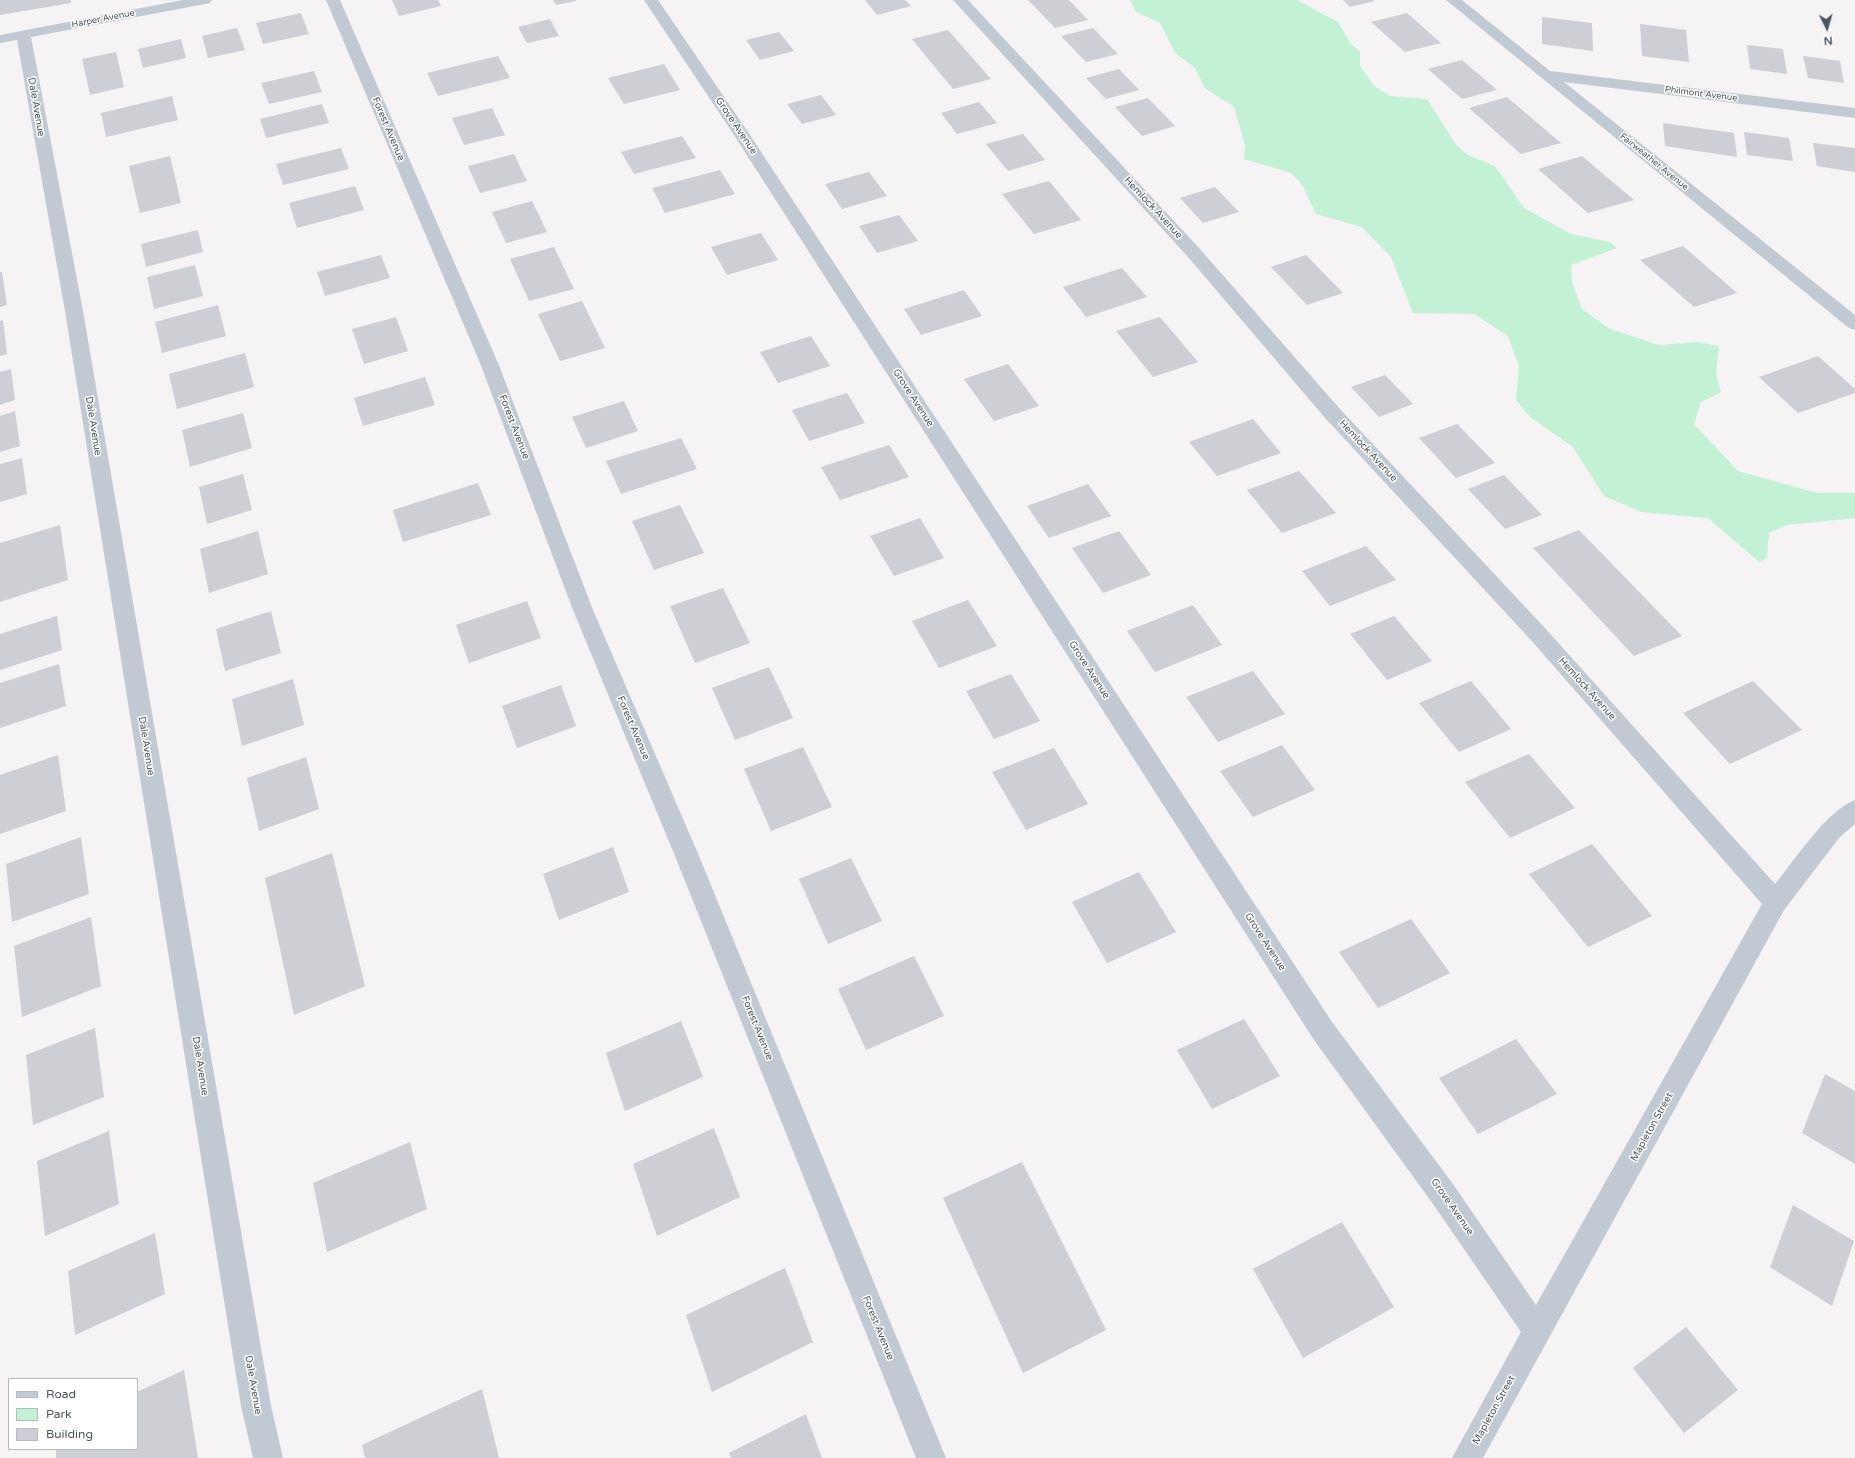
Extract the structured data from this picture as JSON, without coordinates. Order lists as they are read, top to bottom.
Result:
{
  "streets": {
    "street": [
      "Harper Avenue",
      "Philmont Avenue",
      "Dale Avenue",
      "Grove Avenue",
      "Forest Avenue",
      "Fairweather Avenue",
      "Hemlock Avenue",
      "Mapleton Street"
    ]
  },
  "crossings": [
    ["Harper Avenue", "Dale Avenue"],
    ["Philmont Avenue", "Fairweather Avenue"],
    ["Grove Avenue", "Mapleton Street"],
    ["Hemlock Avenue", "Mapleton Street"]
  ],
  "legend": ["Road", "Park", "Building"],
  "north": "bottom"
}
